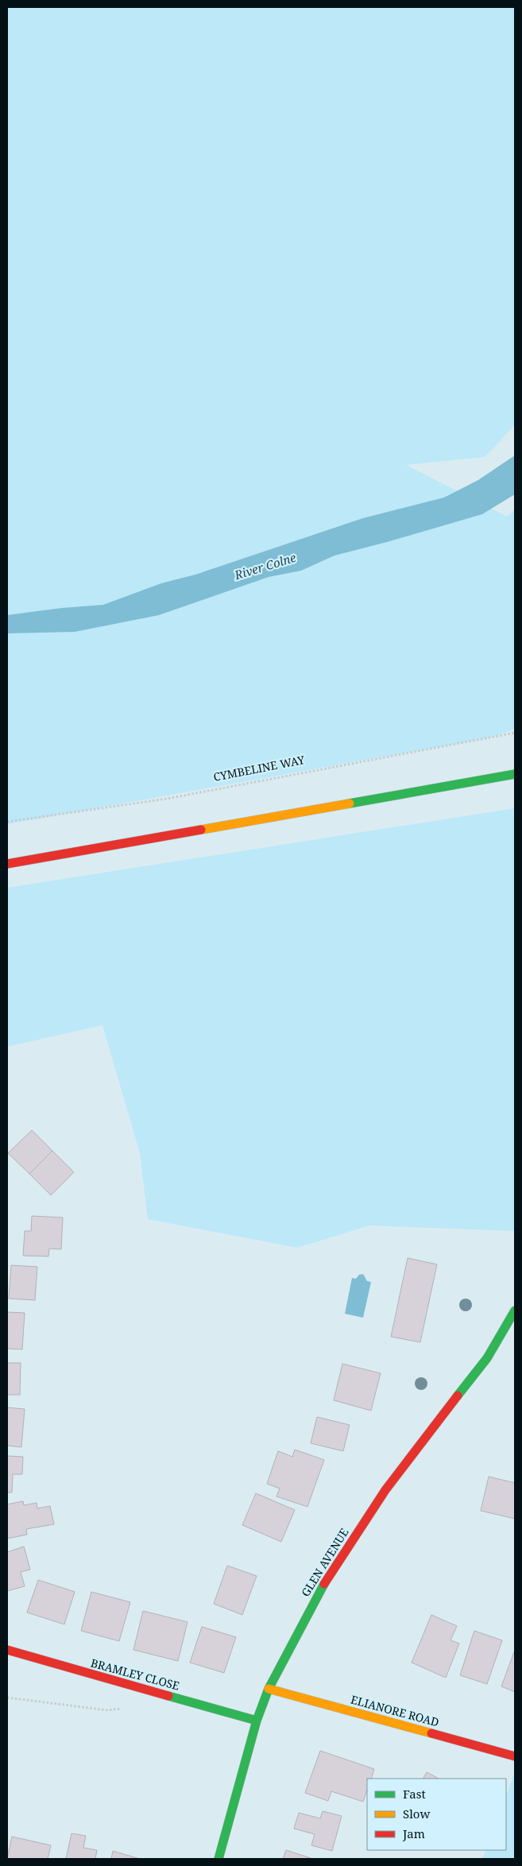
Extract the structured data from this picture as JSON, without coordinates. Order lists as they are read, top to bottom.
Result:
{
  "streets": {
    "street": ["GLEN AVENUE", "BRAMLEY CLOSE", "ELIANORE ROAD"],
    "path": ["CYMBELINE WAY"]
  },
  "crossings": [
    ["GLEN AVENUE", "BRAMLEY CLOSE"],
    ["GLEN AVENUE", "ELIANORE ROAD"]
  ],
  "water": ["River Colne"],
  "legend": ["Fast", "Slow", "Jam"]
}
